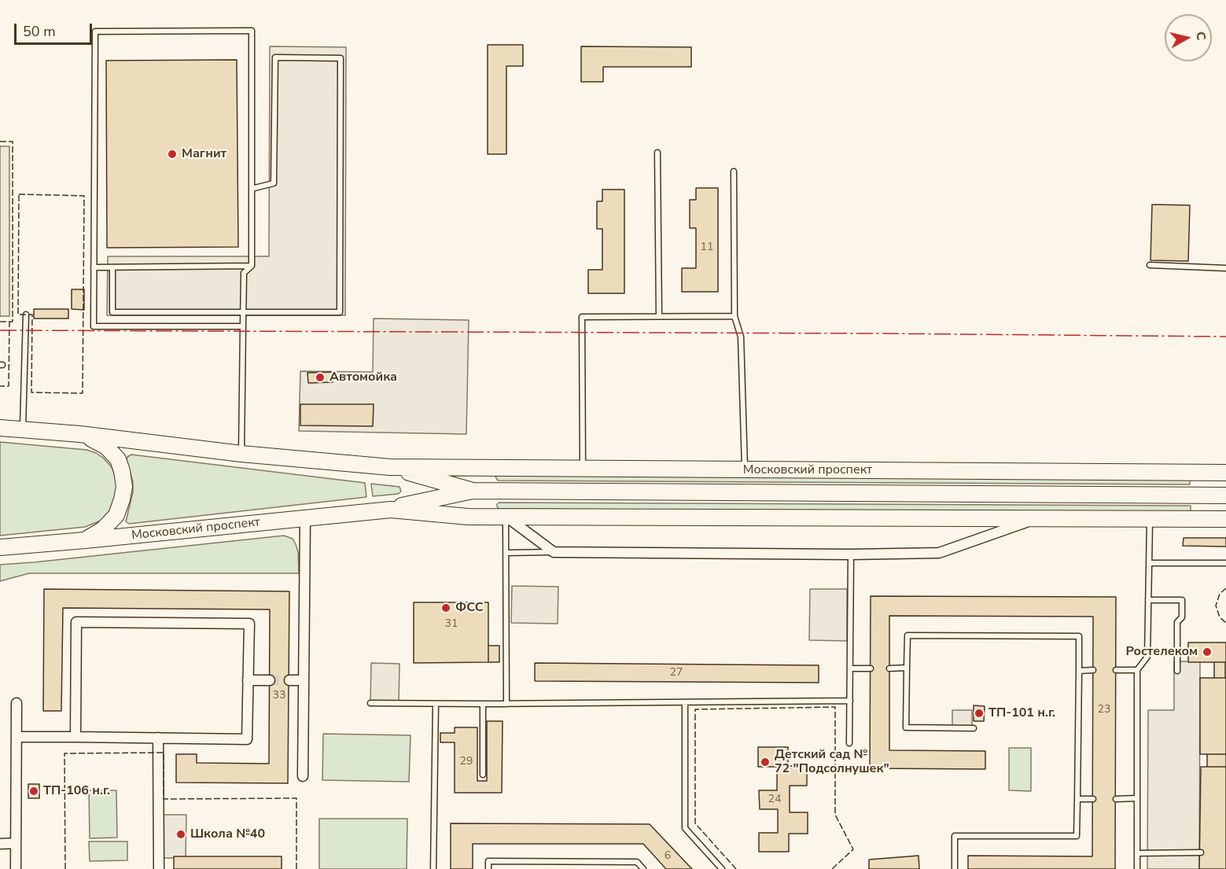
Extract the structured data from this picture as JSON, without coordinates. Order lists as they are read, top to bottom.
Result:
{
  "streets": {
    "main road": ["Московский проспект"]
  },
  "places": [
    "Магнит",
    "Автомойка",
    "ФСС",
    "Ростелеком",
    "ТП-101 н.г.",
    "Детский сад № 72 \"Подсолнушек\"",
    "ТП-106 н.г.",
    "Школа №40"
  ],
  "house_numbers": [
    "11",
    "31",
    "27",
    "33",
    "23",
    "29",
    "24",
    "6"
  ],
  "scale_bar": "50 m",
  "north": "right"
}
